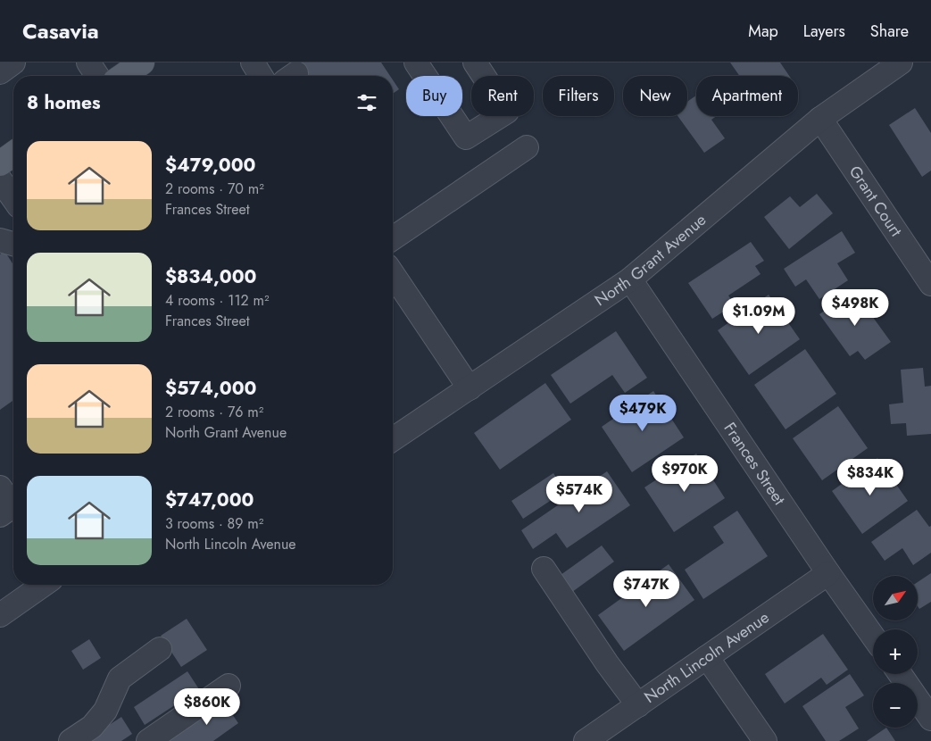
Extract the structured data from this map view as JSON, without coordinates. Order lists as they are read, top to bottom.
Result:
{
  "streets": {
    "street": [
      "Grant Court",
      "North Grant Avenue",
      "Frances Street",
      "North Lincoln Avenue"
    ]
  },
  "crossings": [
    ["Grant Court", "North Grant Avenue"],
    ["North Grant Avenue", "Frances Street"],
    ["Frances Street", "North Lincoln Avenue"]
  ],
  "north": "top right",
  "page": {
    "header": "Casavia",
    "nav": ["Map", "Layers", "Share"],
    "chip": [
      "Buy",
      "Rent",
      "Filters",
      "New",
      "Apartment"
    ],
    "heading": "8 homes",
    "list": [
      {
        "name": "$479,000",
        "note": "2 rooms · 70 m² · Frances Street"
      },
      {
        "name": "$834,000",
        "note": "4 rooms · 112 m² · Frances Street"
      },
      {
        "name": "$574,000",
        "note": "2 rooms · 76 m² · North Grant Avenue"
      },
      {
        "name": "$747,000",
        "note": "3 rooms · 89 m² · North Lincoln Avenue"
      }
    ],
    "price": [
      "$498K",
      "$1.09M",
      "$479K",
      "$970K",
      "$834K",
      "$574K",
      "$747K",
      "$860K"
    ],
    "map_buttons": ["+", "−"]
  }
}
